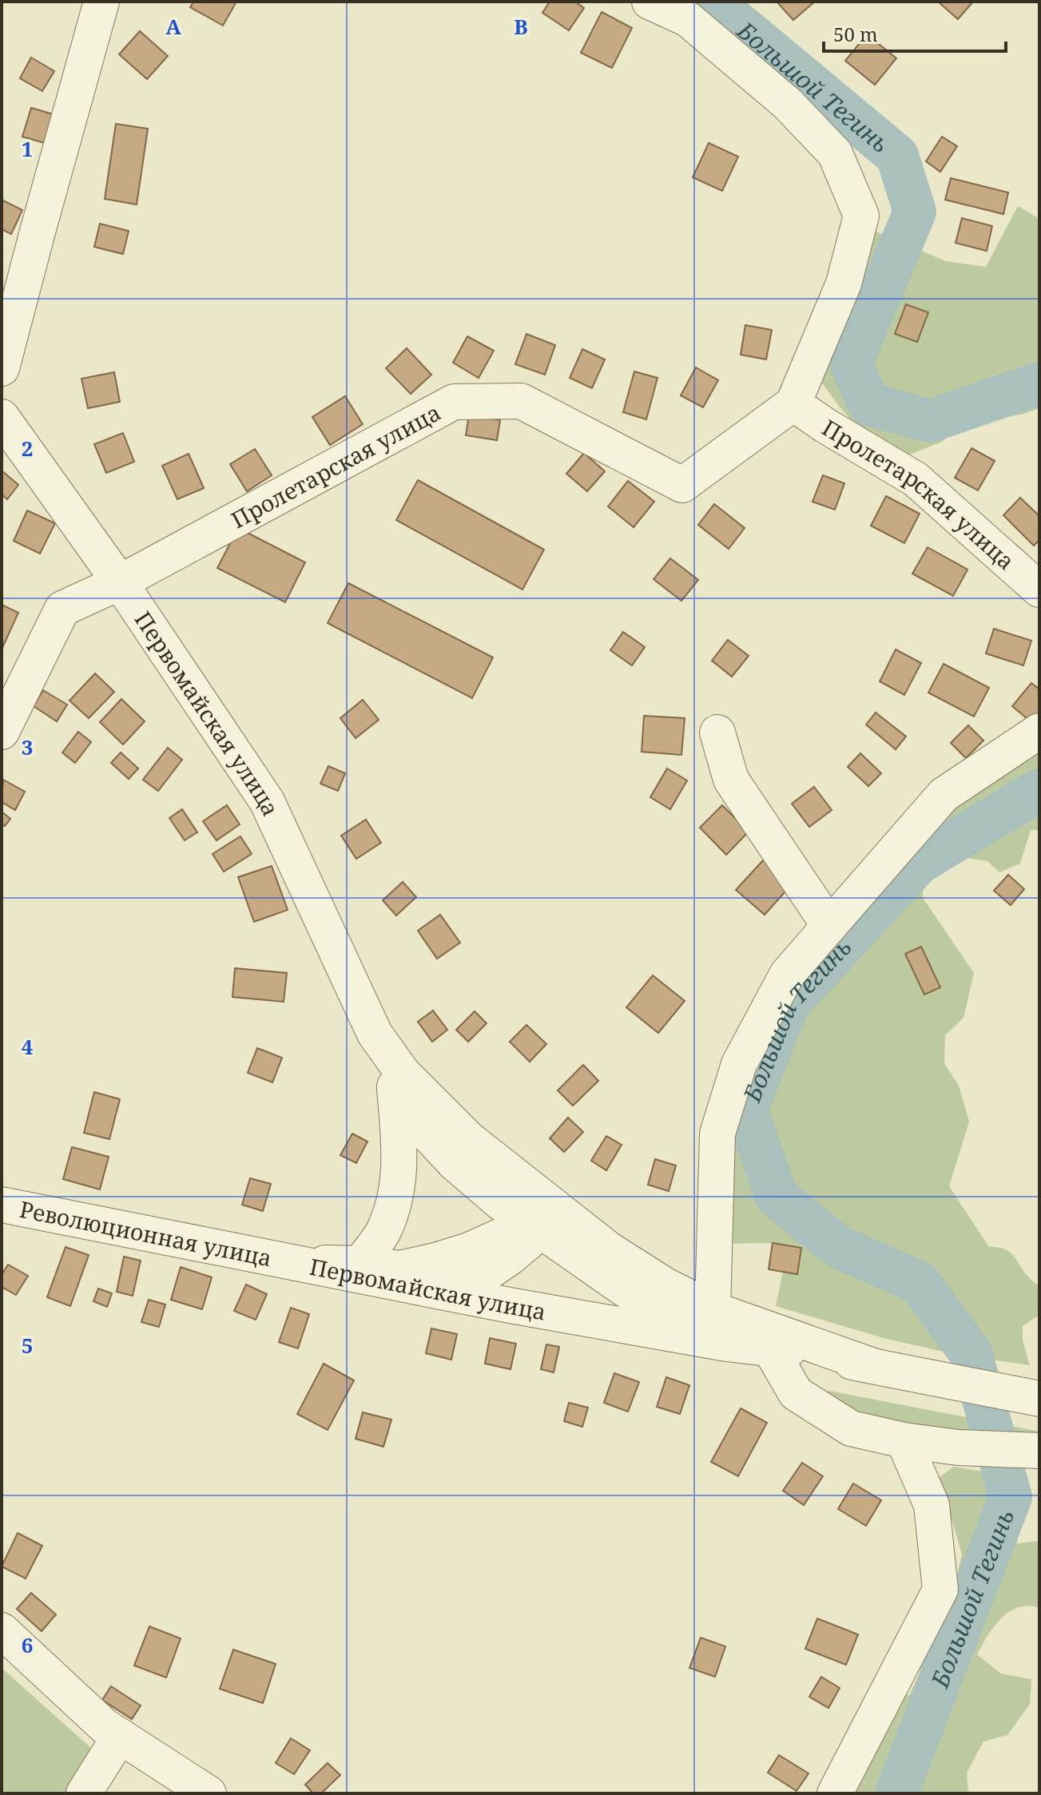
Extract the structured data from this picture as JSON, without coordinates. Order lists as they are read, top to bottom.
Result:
{
  "streets": {
    "street": ["Пролетарская улица", "Первомайская улица", "Революционная улица"]
  },
  "crossings": [
    ["Пролетарская улица", "Первомайская улица"],
    ["Первомайская улица", "Революционная улица"]
  ],
  "water": ["Большой Тегинь"],
  "scale_bar": "50 m",
  "grid": {
    "columns": ["A", "B"],
    "rows": [
      "1",
      "2",
      "3",
      "4",
      "5",
      "6"
    ]
  }
}
